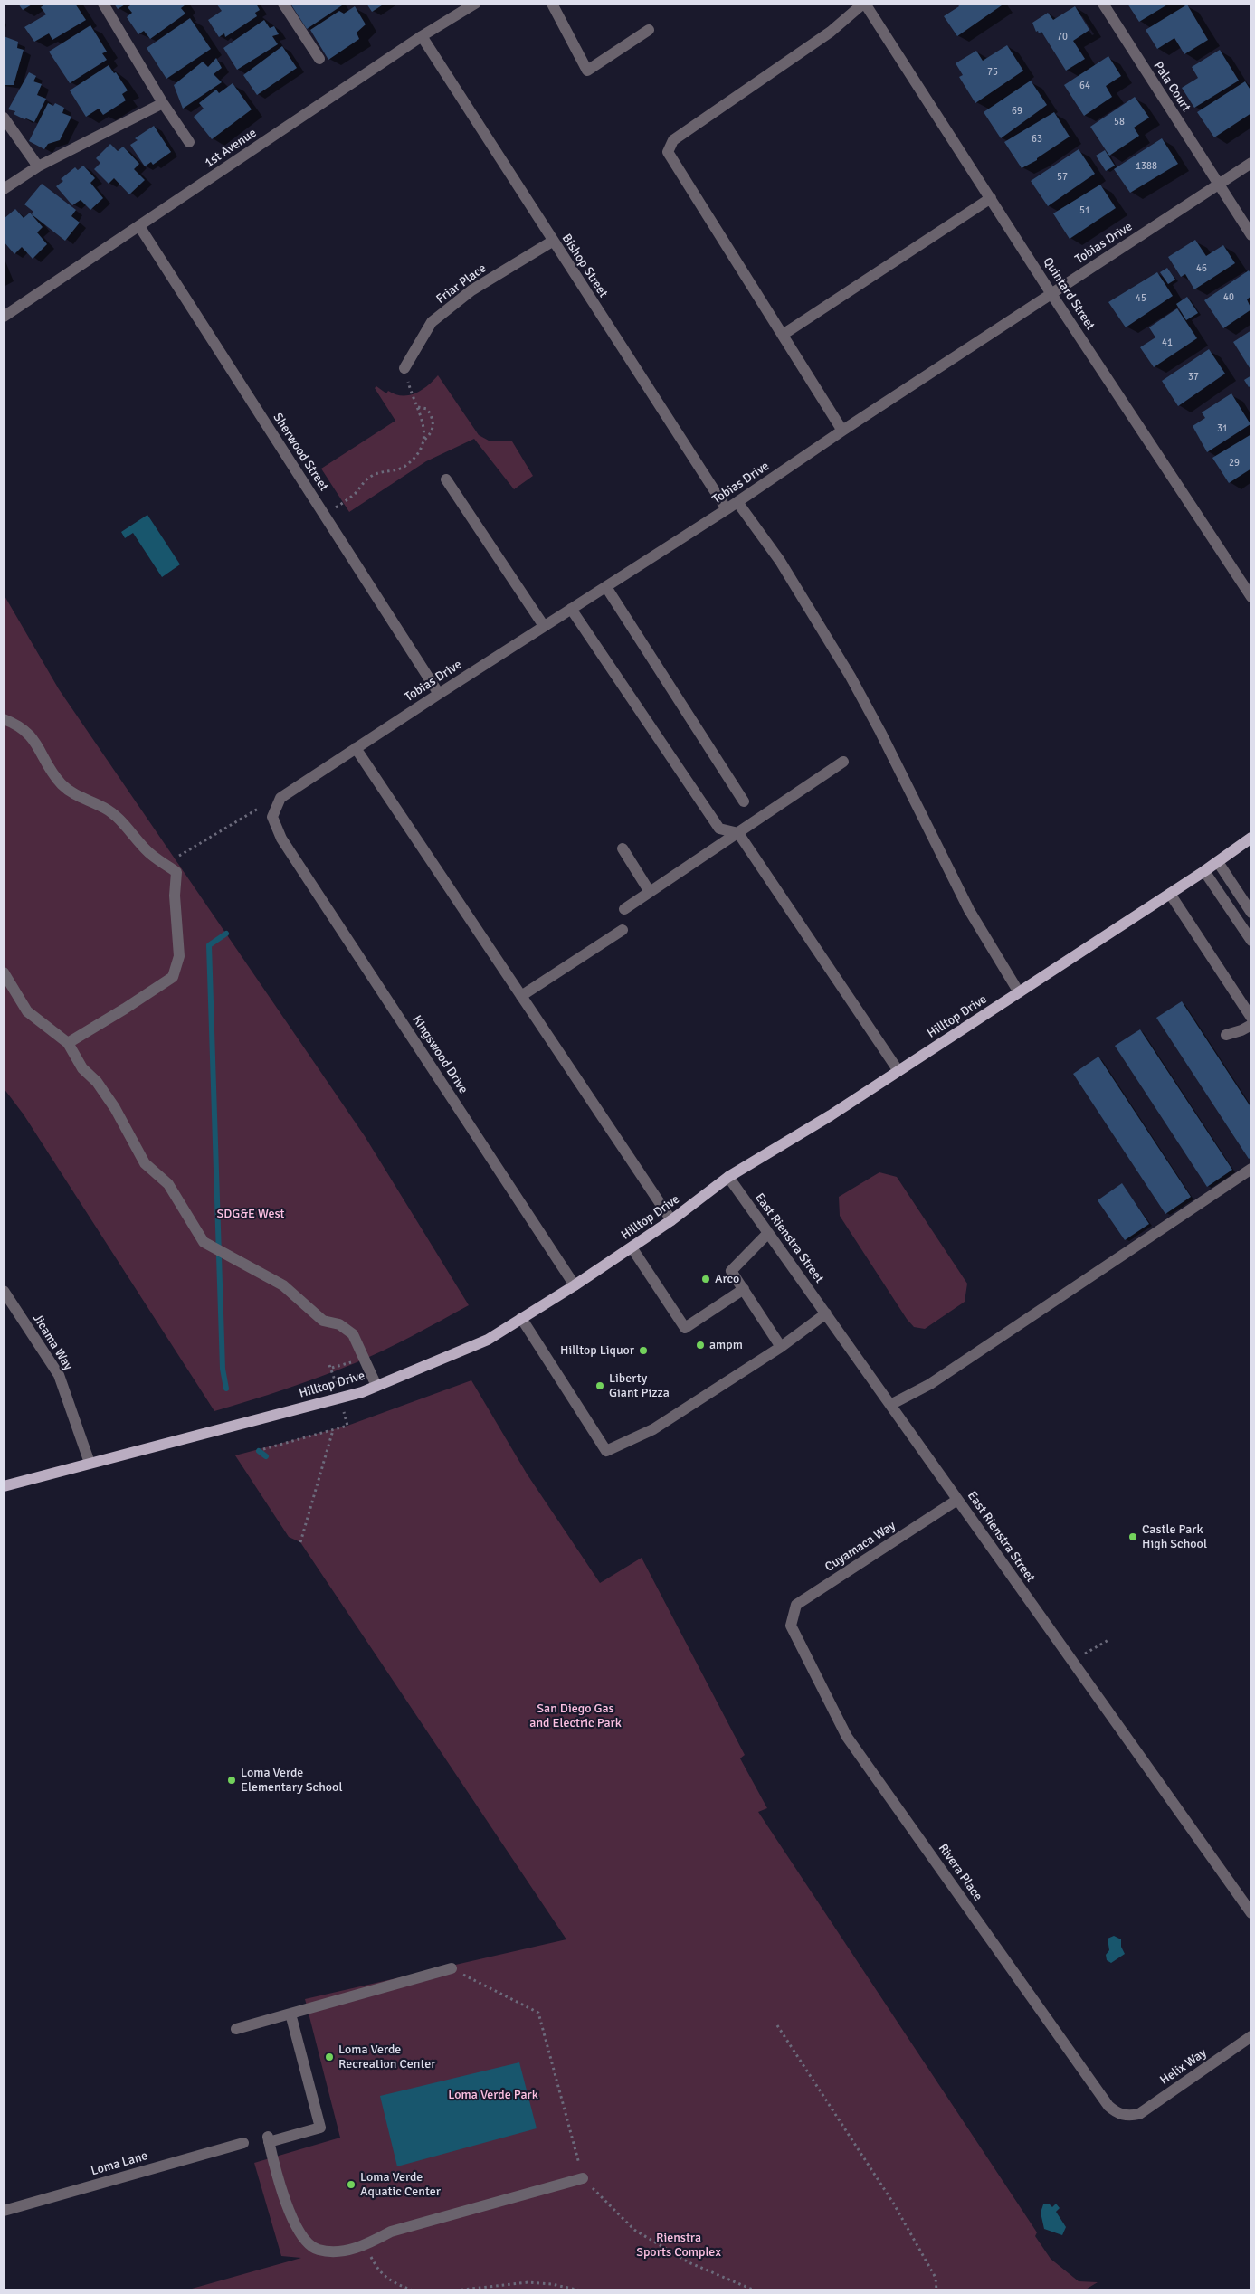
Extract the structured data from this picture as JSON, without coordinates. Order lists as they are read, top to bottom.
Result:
{
  "streets": {
    "main road": ["Hilltop Drive"],
    "street": [
      "Pala Court",
      "1st Avenue",
      "Tobias Drive",
      "Bishop Street",
      "Friar Place",
      "Quintard Street",
      "Sherwood Street",
      "Kingswood Drive",
      "East Rienstra Street",
      "Jicama Way",
      "Cuyamaca Way",
      "Rivera Place",
      "Helix Way",
      "Loma Lane"
    ]
  },
  "crossings": [
    ["Pala Court", "Tobias Drive"],
    ["1st Avenue", "Bishop Street"],
    ["1st Avenue", "Sherwood Street"],
    ["Tobias Drive", "Bishop Street"],
    ["Tobias Drive", "Quintard Street"],
    ["Tobias Drive", "Sherwood Street"],
    ["Tobias Drive", "Kingswood Drive"],
    ["Bishop Street", "Friar Place"],
    ["Hilltop Drive", "Kingswood Drive"],
    ["Hilltop Drive", "East Rienstra Street"],
    ["Hilltop Drive", "Jicama Way"],
    ["East Rienstra Street", "Cuyamaca Way"],
    ["Cuyamaca Way", "Rivera Place"],
    ["Rivera Place", "Helix Way"]
  ],
  "parks": [
    "SDG&E West",
    "San Diego Gas and Electric Park",
    "Loma Verde Park",
    "Rienstra Sports Complex"
  ],
  "places": [
    "Arco",
    "ampm",
    "Hilltop Liquor",
    "Liberty Giant Pizza",
    "Castle Park High School",
    "Loma Verde Elementary School",
    "Loma Verde Recreation Center",
    "Loma Verde Aquatic Center"
  ],
  "house_numbers": [
    "70",
    "75",
    "64",
    "69",
    "58",
    "63",
    "1388",
    "57",
    "51",
    "46",
    "40",
    "45",
    "41",
    "37",
    "31",
    "29"
  ]
}
